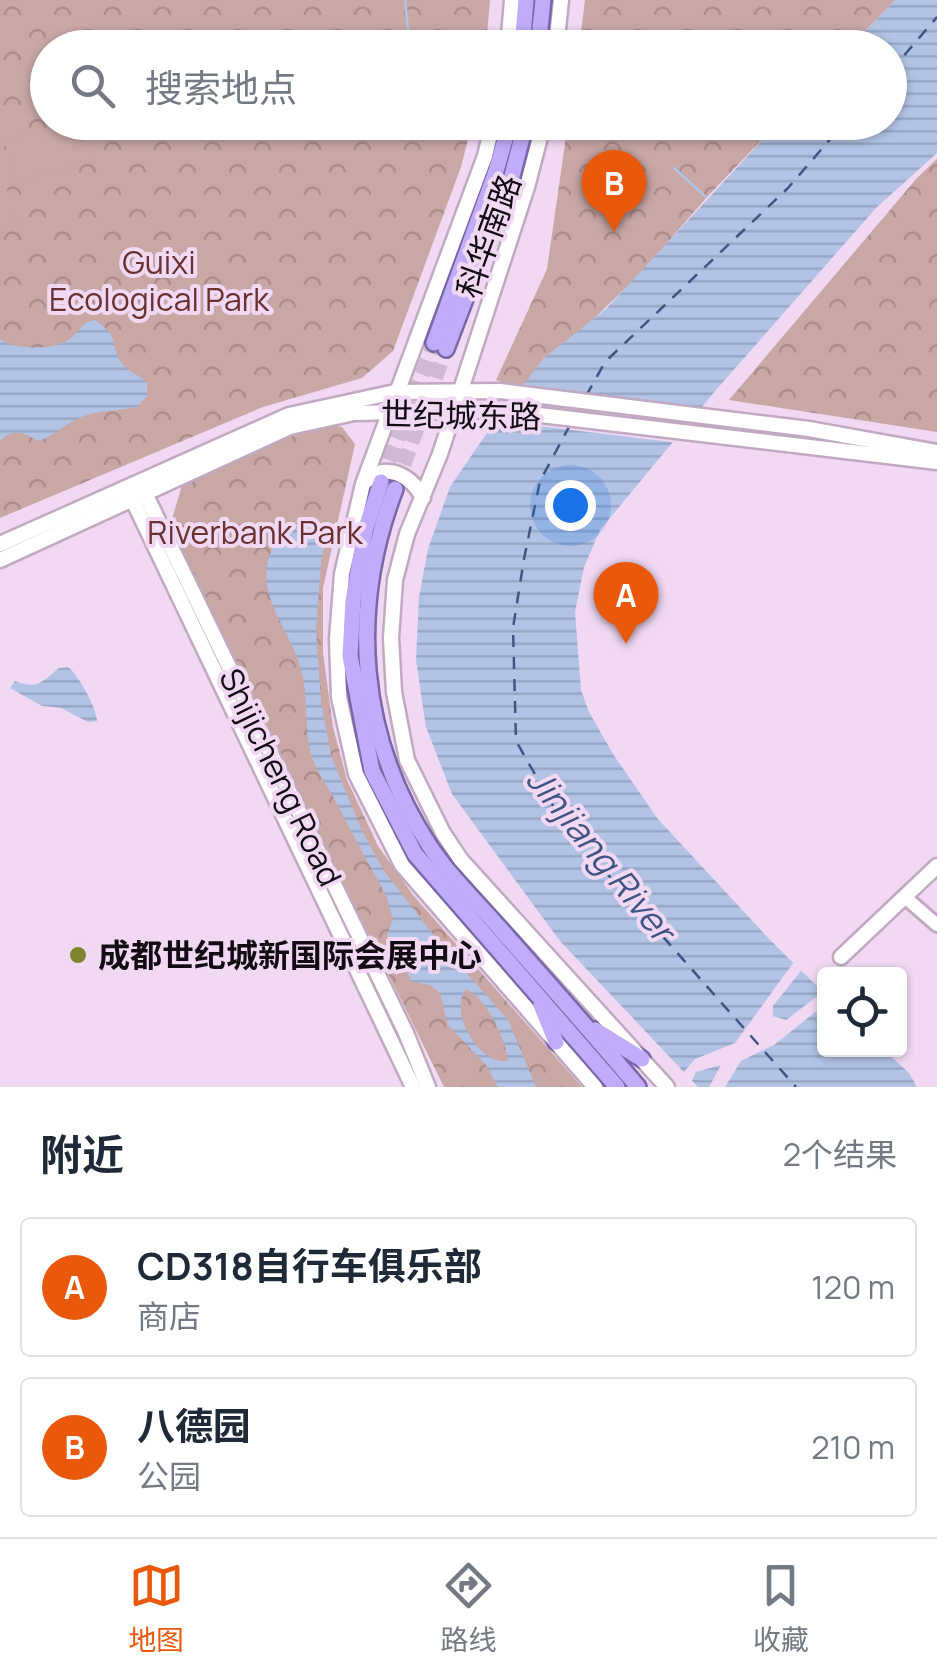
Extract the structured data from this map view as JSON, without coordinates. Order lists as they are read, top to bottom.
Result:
{
  "streets": {
    "highway": ["科华南路"],
    "main road": ["世纪城东路", "Shijicheng Road"]
  },
  "crossings": [
    ["世纪城东路", "Shijicheng Road"]
  ],
  "water": ["Jinjiang River"],
  "parks": ["Guixi Ecological Park", "Riverbank Park"],
  "places": ["成都世纪城新国际会展中心"],
  "page": {
    "search": "搜索地点",
    "pins": ["B", "A"],
    "heading": ["附近", "2个结果"],
    "list": [
      {
        "mark": "A",
        "name": "CD318自行车俱乐部",
        "note": "商店",
        "value": "120 m"
      },
      {
        "mark": "B",
        "name": "八德园",
        "note": "公园",
        "value": "210 m"
      }
    ],
    "nav": ["地图", "路线", "收藏"]
  }
}
